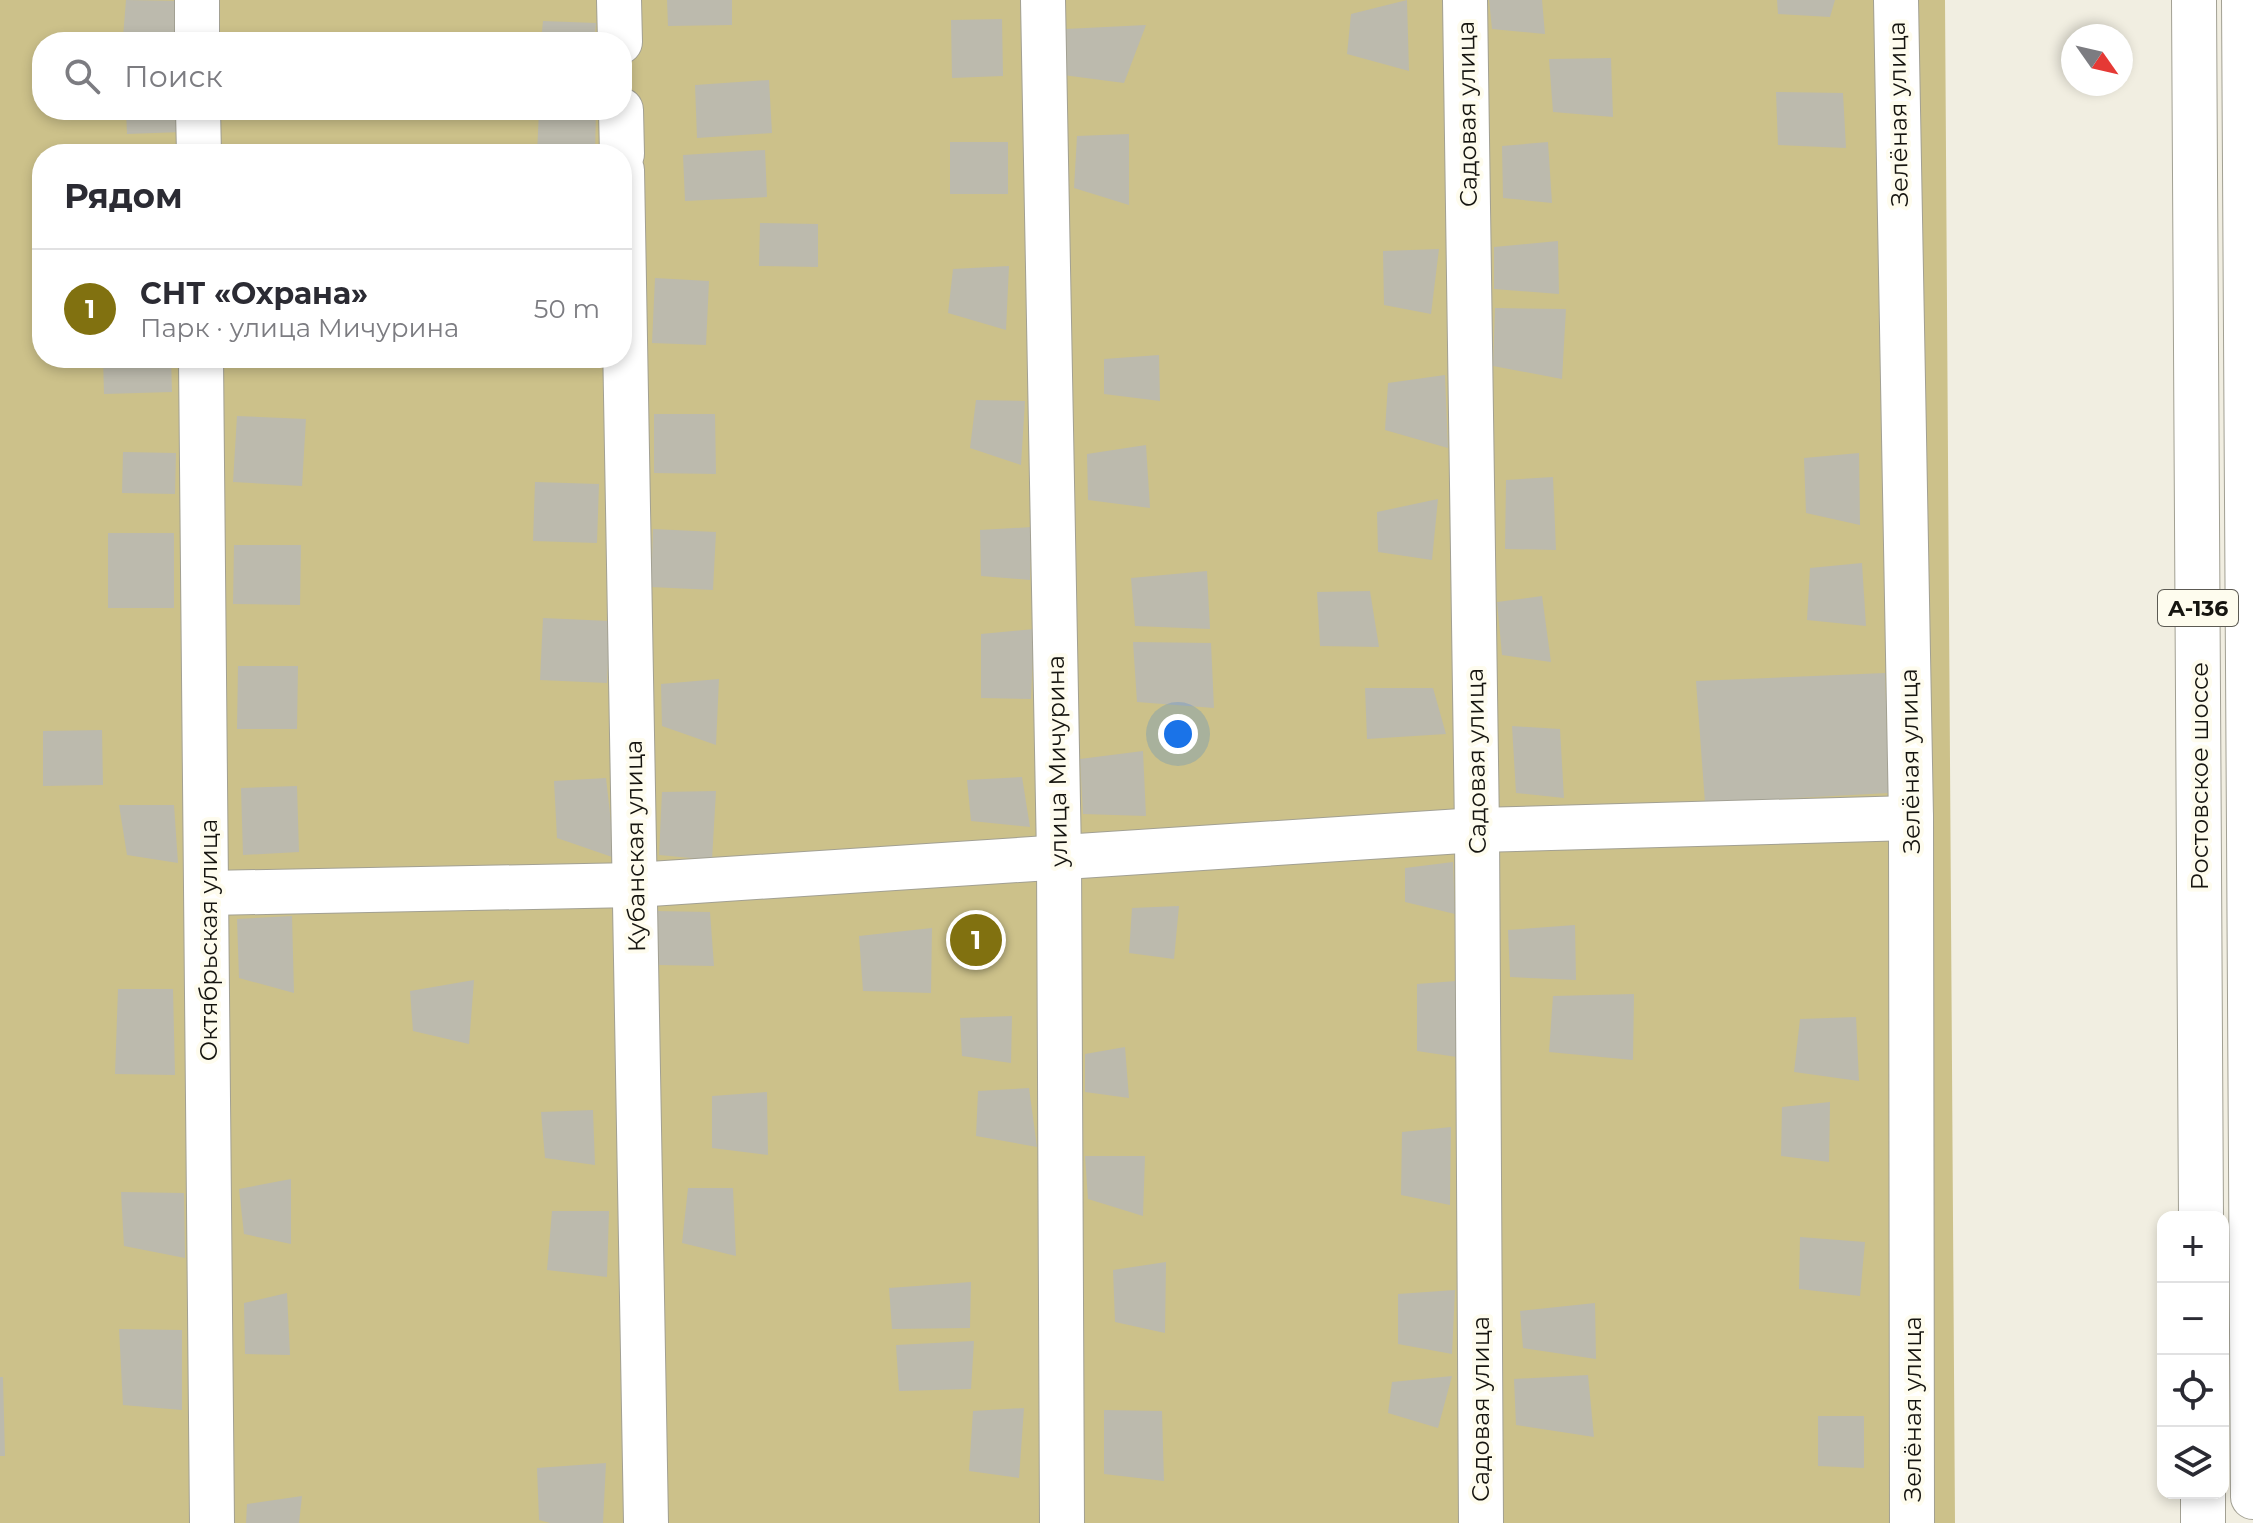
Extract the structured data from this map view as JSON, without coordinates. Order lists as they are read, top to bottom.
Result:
{
  "streets": {
    "main road": [
      "Садовая улица",
      "Зелёная улица",
      "А-136",
      "улица Мичурина",
      "Ростовское шоссе",
      "Кубанская улица",
      "Октябрьская улица"
    ]
  },
  "north": "bottom right",
  "page": {
    "search": "Поиск",
    "heading": "Рядом",
    "list": [
      {
        "mark": "1",
        "name": "СНТ «Охрана»",
        "note": "Парк · улица Мичурина",
        "value": "50 m"
      }
    ],
    "pins": "1",
    "map_buttons": ["+", "−"]
  }
}
